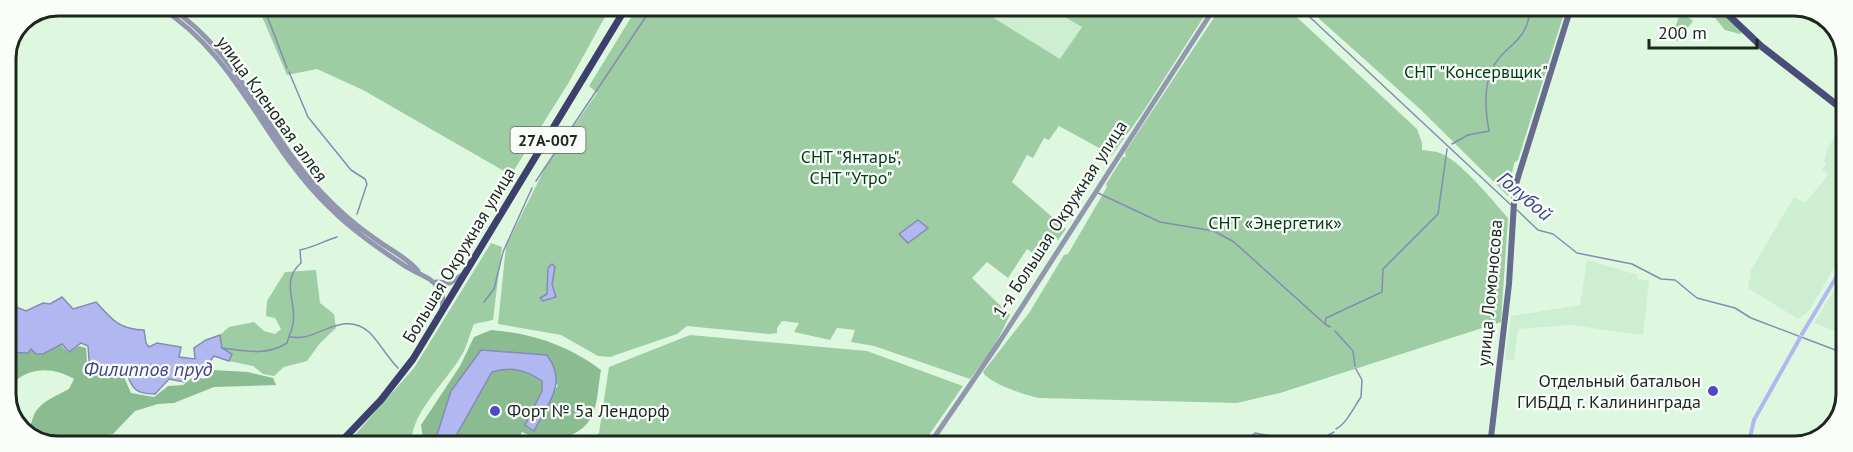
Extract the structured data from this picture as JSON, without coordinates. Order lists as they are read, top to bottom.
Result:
{
  "streets": {
    "highway": ["27А-007", "Большая Окружная улица"],
    "main road": ["улица Ломоносова"],
    "street": ["улица Кленовая аллея", "1-я Большая Окружная улица"]
  },
  "water": ["Голубой", "Филиппов пруд"],
  "parks": ["СНТ \"Консервщик\"", "СНТ \"Янтарь\", СНТ \"Утро\"", "СНТ «Энергетик»"],
  "places": ["Отдельный батальон ГИБДД г. Калининграда", "Форт № 5а Лендорф"],
  "scale_bar": "200 m"
}
